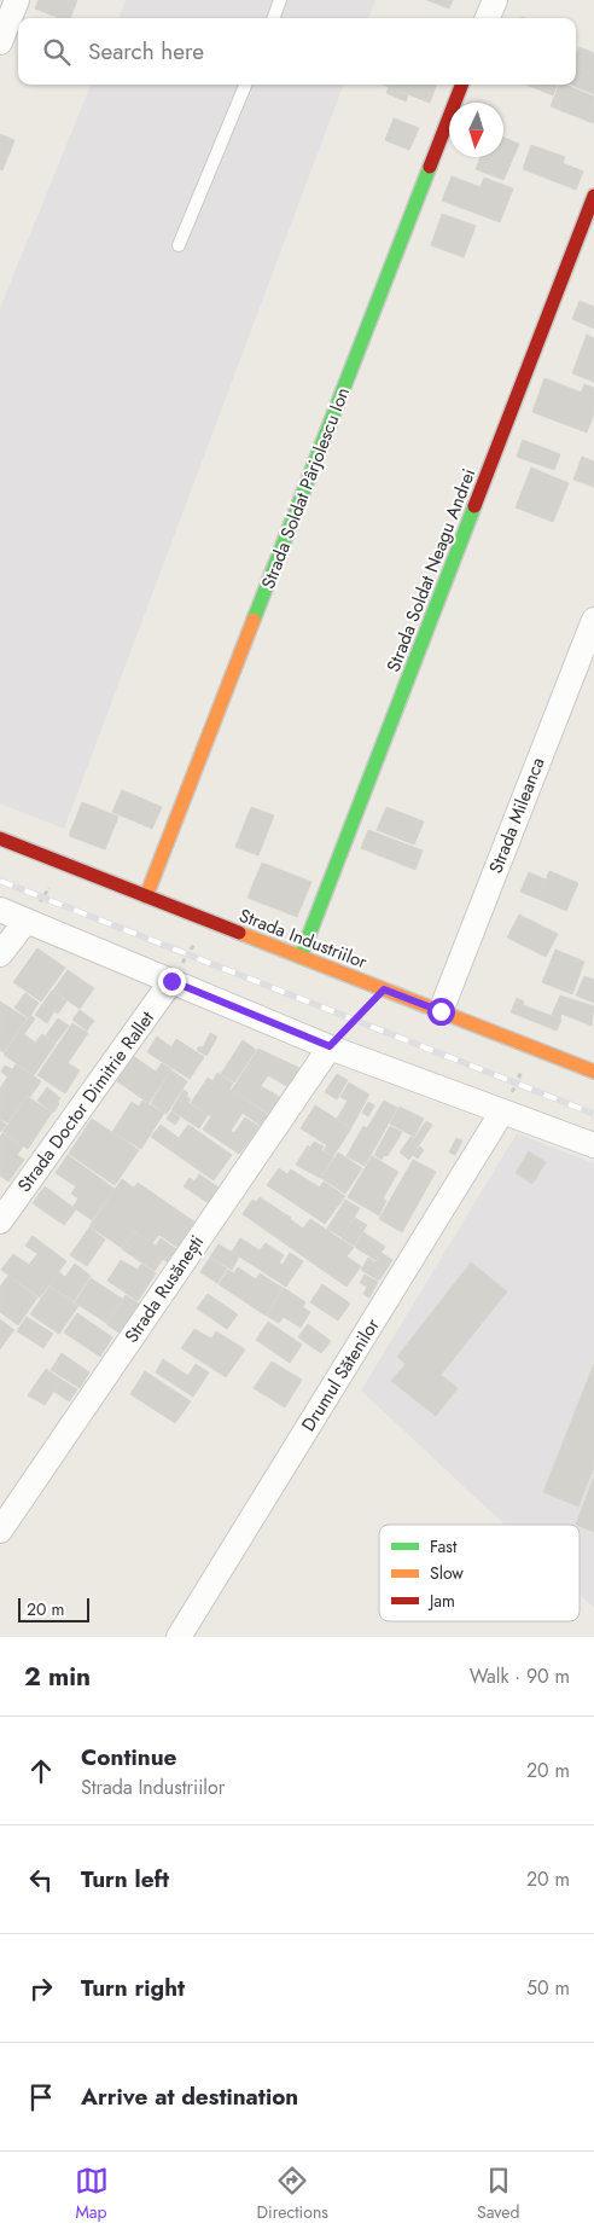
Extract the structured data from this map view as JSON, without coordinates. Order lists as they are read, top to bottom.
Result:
{
  "streets": {
    "street": [
      "Strada Soldat Pârjolescu Ion",
      "Strada Soldat Neagu Andrei",
      "Strada Mileanca",
      "Strada Industriilor",
      "Strada Doctor Dimitrie Rallet",
      "Strada Rusănești",
      "Drumul Sătenilor"
    ]
  },
  "crossings": [
    ["Strada Soldat Pârjolescu Ion", "Strada Industriilor"],
    ["Strada Soldat Neagu Andrei", "Strada Industriilor"],
    ["Strada Mileanca", "Strada Industriilor"]
  ],
  "legend": ["Fast", "Slow", "Jam"],
  "scale_bar": "20 m",
  "north": "bottom",
  "page": {
    "search": "Search here",
    "scale": "20 m",
    "heading": ["2 min", "Walk · 90 m"],
    "list": [
      ["Continue", "Strada Industriilor", "20 m"],
      ["Turn left", "20 m"],
      ["Turn right", "50 m"],
      "Arrive at destination"
    ],
    "nav": ["Map", "Directions", "Saved"]
  }
}
